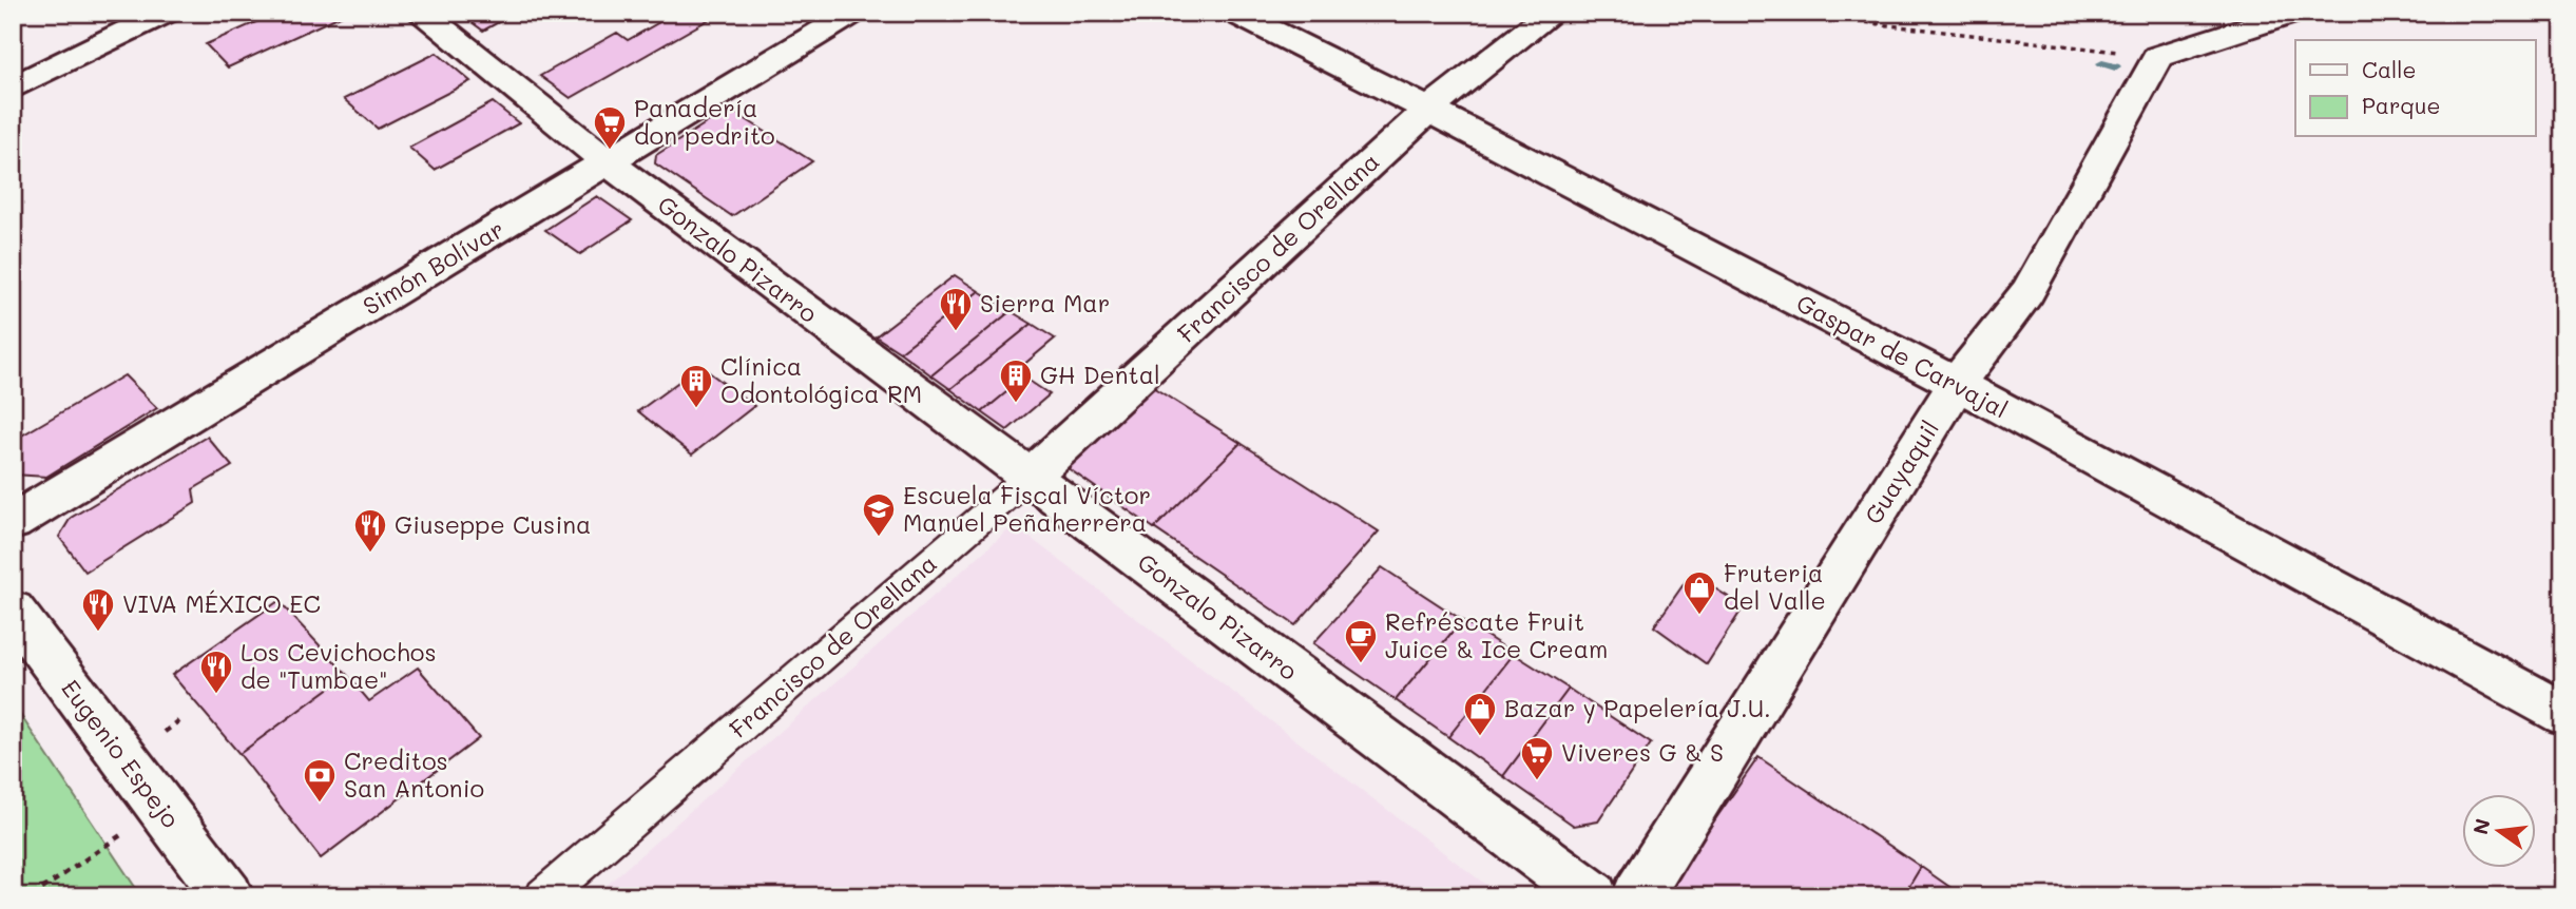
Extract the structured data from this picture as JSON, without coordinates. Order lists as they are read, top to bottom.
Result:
{
  "streets": {
    "street": [
      "Francisco de Orellana",
      "Gonzalo Pizarro",
      "Simón Bolívar",
      "Gaspar de Carvajal",
      "Guayaquil",
      "Eugenio Espejo"
    ]
  },
  "crossings": [
    ["Francisco de Orellana", "Gonzalo Pizarro"],
    ["Francisco de Orellana", "Gaspar de Carvajal"],
    ["Gonzalo Pizarro", "Simón Bolívar"],
    ["Gaspar de Carvajal", "Guayaquil"]
  ],
  "places": {
    "supermarket": ["Panadería don pedrito", "Viveres G & S"],
    "restaurant": [
      "Sierra Mar",
      "Giuseppe Cusina",
      "VIVA MÉXICO EC",
      "Los Cevichochos de \"Tumbae\""
    ],
    "building": ["GH Dental", "Clínica Odontológica RM"],
    "school or university": ["Escuela Fiscal Víctor Manuel Peñaherrera"],
    "shop": ["Fruteria del Valle", "Bazar y Papelería J.U."],
    "cafe": ["Refréscate Fruit Juice & Ice Cream"],
    "bank": ["Creditos San Antonio"]
  },
  "legend": ["Calle", "Parque"],
  "north": "left"
}
